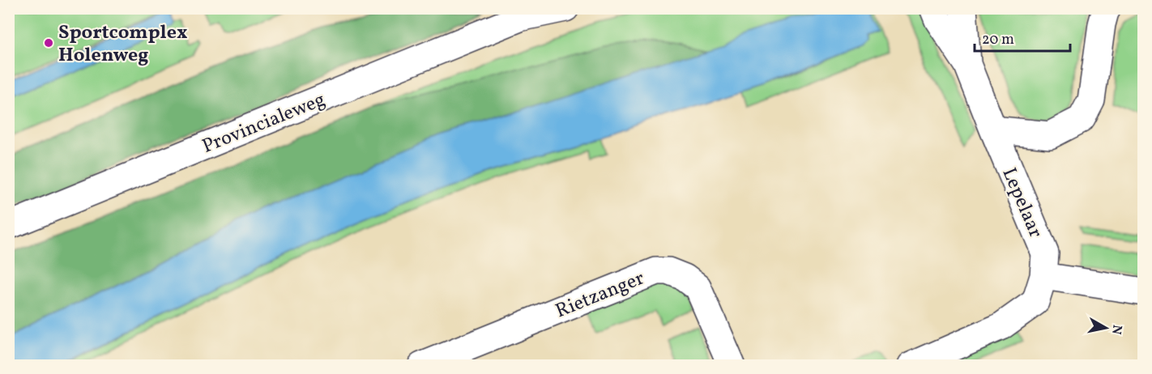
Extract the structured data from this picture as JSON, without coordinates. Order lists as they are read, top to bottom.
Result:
{
  "streets": {
    "street": ["Provincialeweg", "Lepelaar", "Rietzanger"]
  },
  "places": ["Sportcomplex Holenweg"],
  "scale_bar": "20 m",
  "north": "right"
}
